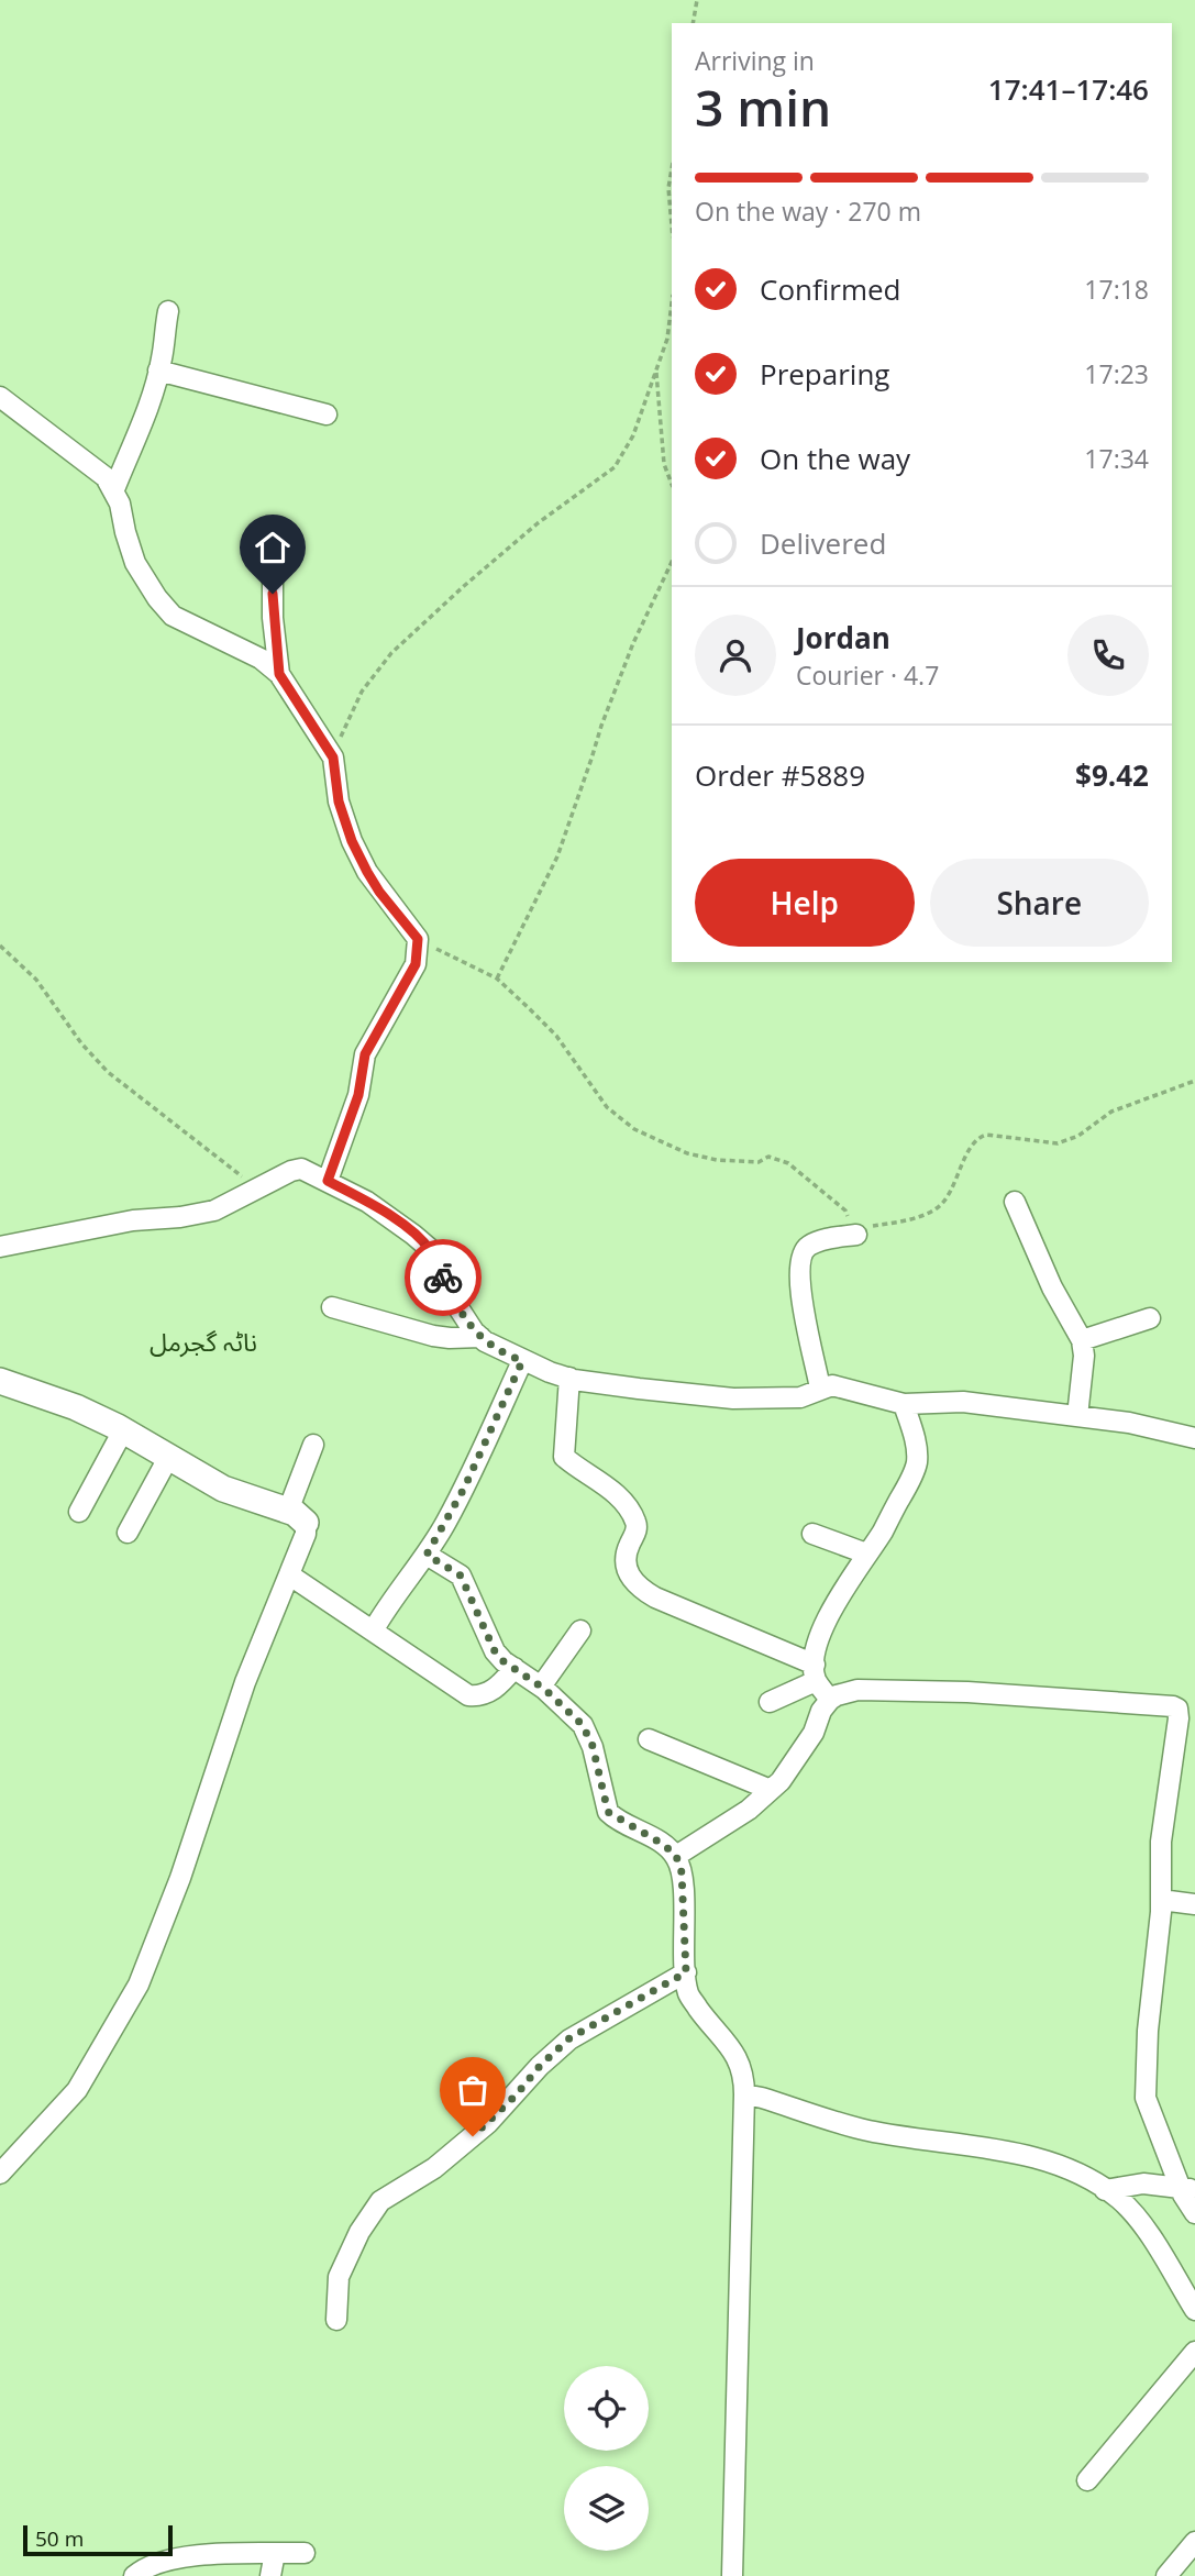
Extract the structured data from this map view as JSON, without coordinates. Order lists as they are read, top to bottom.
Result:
{
  "districts": ["ناٹہ گجرمل"],
  "scale_bar": "50 m",
  "page": {
    "heading": ["3 min", "Arriving in", "17:41–17:46"],
    "panel": [
      "Jordan",
      "Courier · 4.7",
      "Order #5889",
      "$9.42"
    ],
    "bar": "On the way · 270 m",
    "list": [
      ["Confirmed", "17:18"],
      ["Preparing", "17:23"],
      ["On the way", "17:34"],
      "Delivered"
    ],
    "buttons": ["Help", "Share"],
    "scale": "50 m"
  }
}
